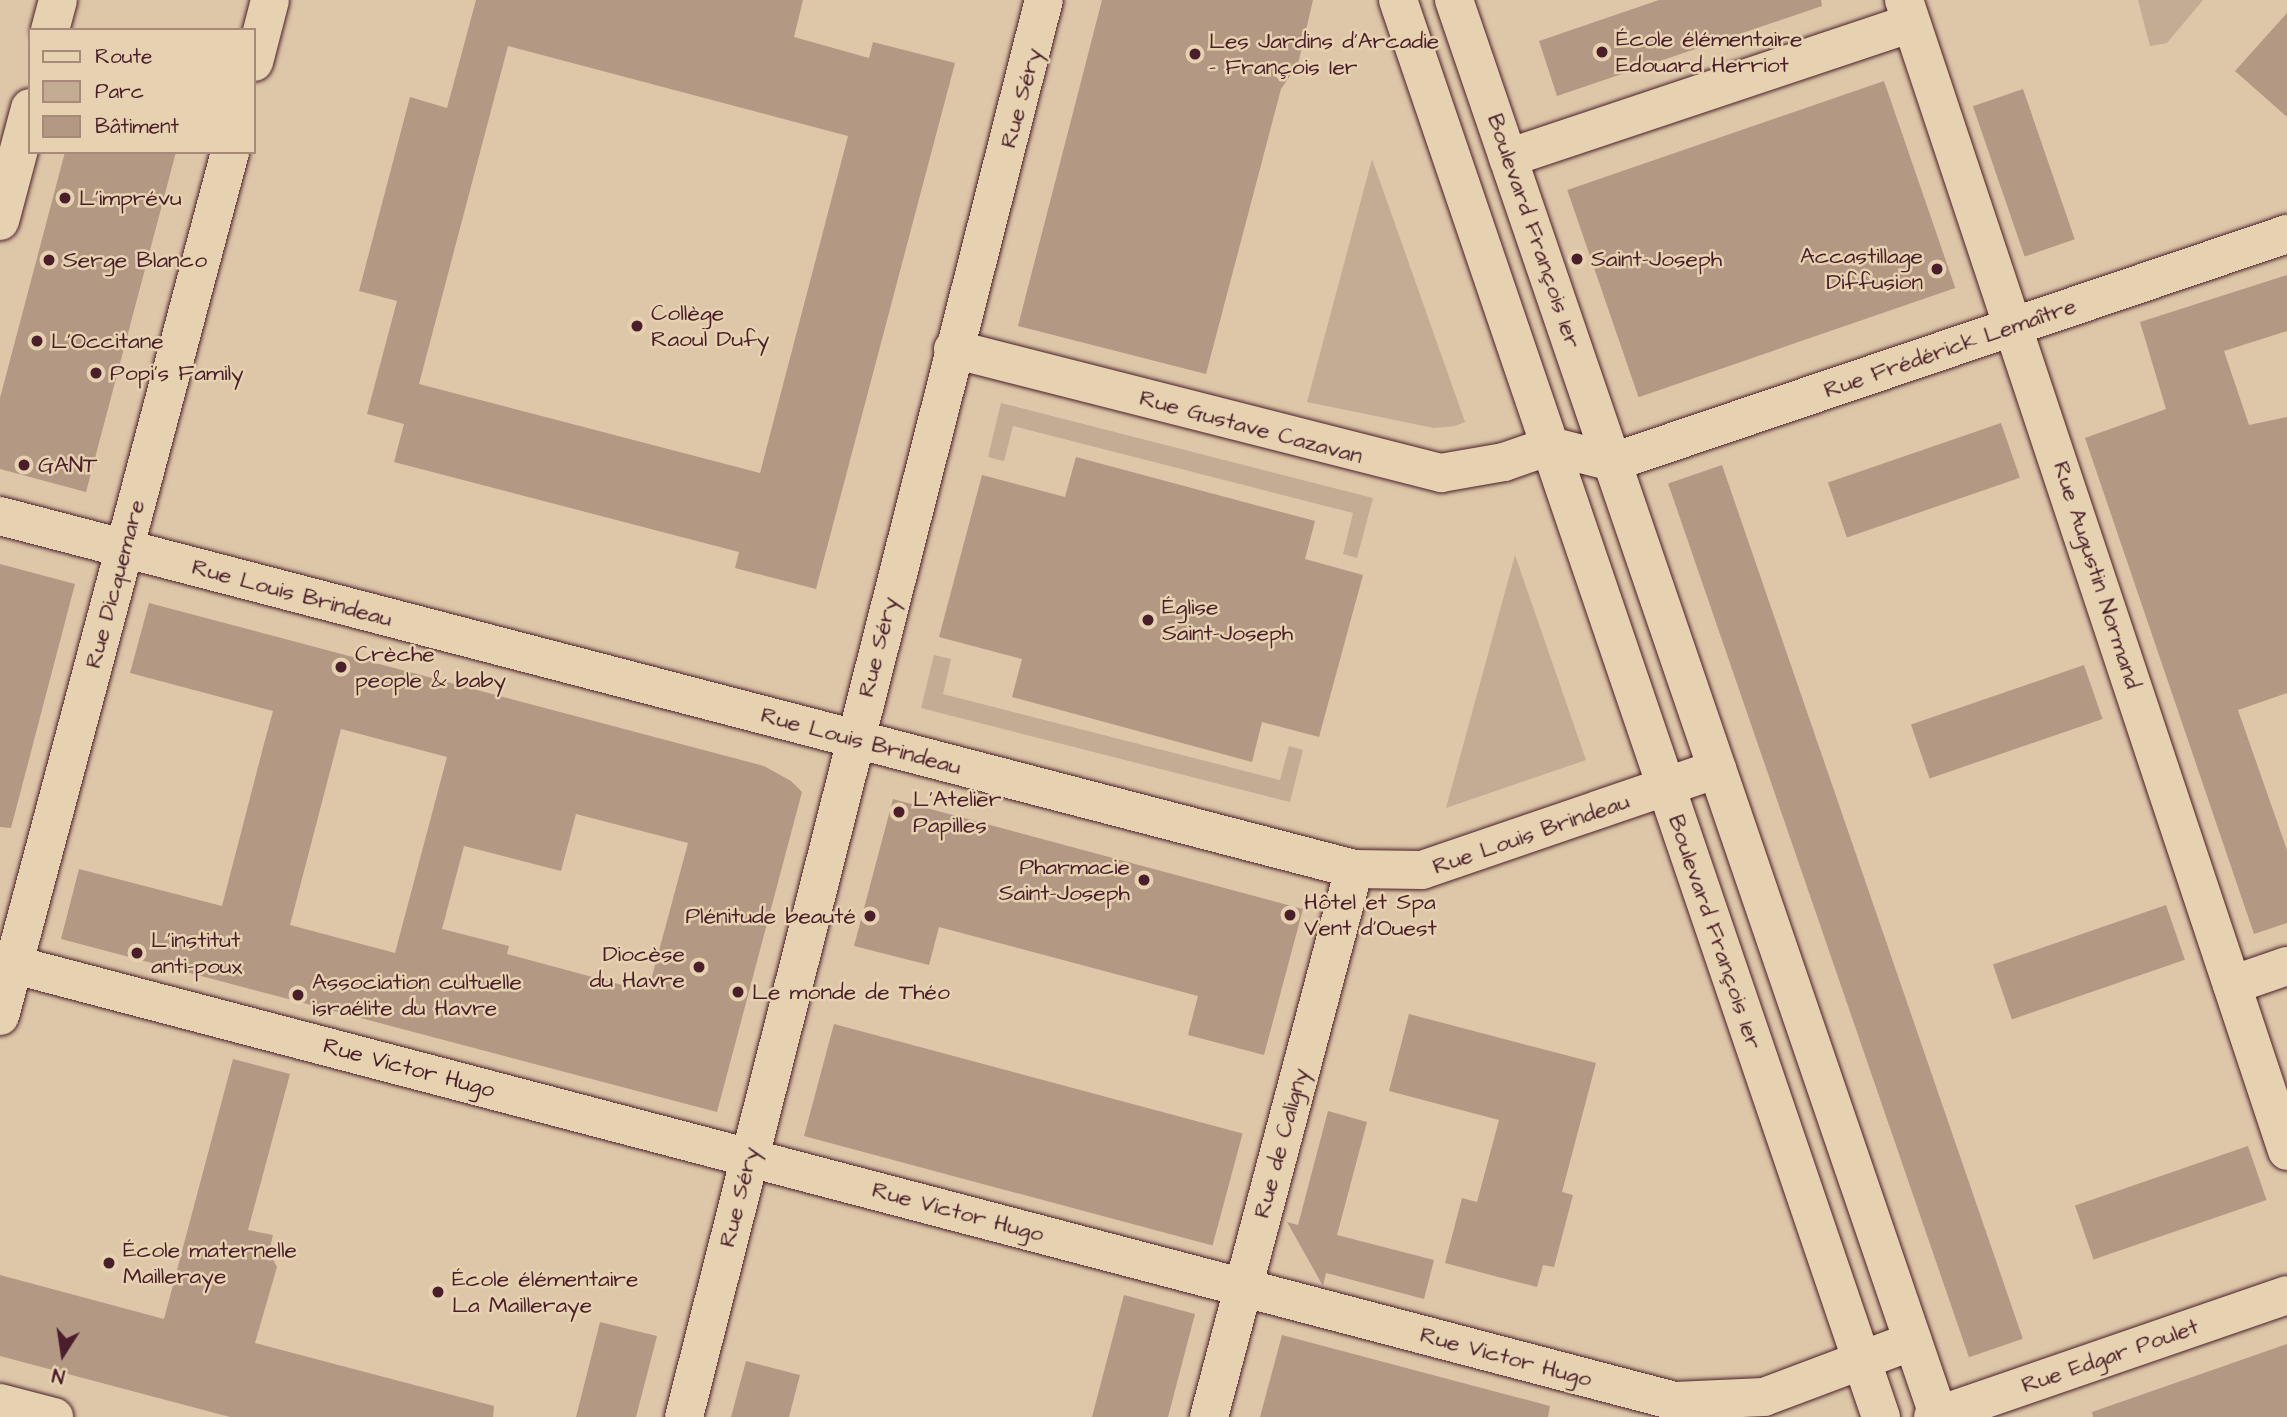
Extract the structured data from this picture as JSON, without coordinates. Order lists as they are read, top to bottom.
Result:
{
  "streets": {
    "street": [
      "Rue Séry",
      "Boulevard François 1er",
      "Rue Frédérick Lemaître",
      "Rue Gustave Cazavan",
      "Rue Augustin Normand",
      "Rue Dicquemare",
      "Rue Louis Brindeau",
      "Rue Victor Hugo",
      "Rue de Caligny",
      "Rue Edgar Poulet"
    ]
  },
  "crossings": [
    ["Rue Séry", "Rue Gustave Cazavan"],
    ["Rue Séry", "Rue Louis Brindeau"],
    ["Rue Séry", "Rue Victor Hugo"],
    ["Boulevard François 1er", "Rue Frédérick Lemaître"],
    ["Boulevard François 1er", "Rue Gustave Cazavan"],
    ["Boulevard François 1er", "Rue Louis Brindeau"],
    ["Boulevard François 1er", "Rue Victor Hugo"],
    ["Boulevard François 1er", "Rue Edgar Poulet"],
    ["Rue Frédérick Lemaître", "Rue Augustin Normand"],
    ["Rue Dicquemare", "Rue Louis Brindeau"],
    ["Rue Dicquemare", "Rue Victor Hugo"],
    ["Rue Louis Brindeau", "Rue de Caligny"],
    ["Rue Victor Hugo", "Rue de Caligny"]
  ],
  "places": [
    "École élémentaire Edouard Herriot",
    "Les Jardins d'Arcadie - François Ier",
    "L'imprévu",
    "Saint-Joseph",
    "Serge Blanco",
    "Accastillage Diffusion",
    "Collège Raoul Dufy",
    "L'Occitane",
    "Popi's Family",
    "GANT",
    "Église Saint-Joseph",
    "Crèche people & baby",
    "L'Atelier Papilles",
    "Pharmacie Saint-Joseph",
    "Hôtel et Spa Vent d'Ouest",
    "Plénitude beauté",
    "L'institut anti-poux",
    "Diocèse du Havre",
    "Le monde de Théo",
    "Association cultuelle israélite du Havre",
    "École maternelle Mailleraye",
    "École élémentaire La Mailleraye"
  ],
  "legend": ["Route", "Parc", "Bâtiment"],
  "north": "bottom"
}
